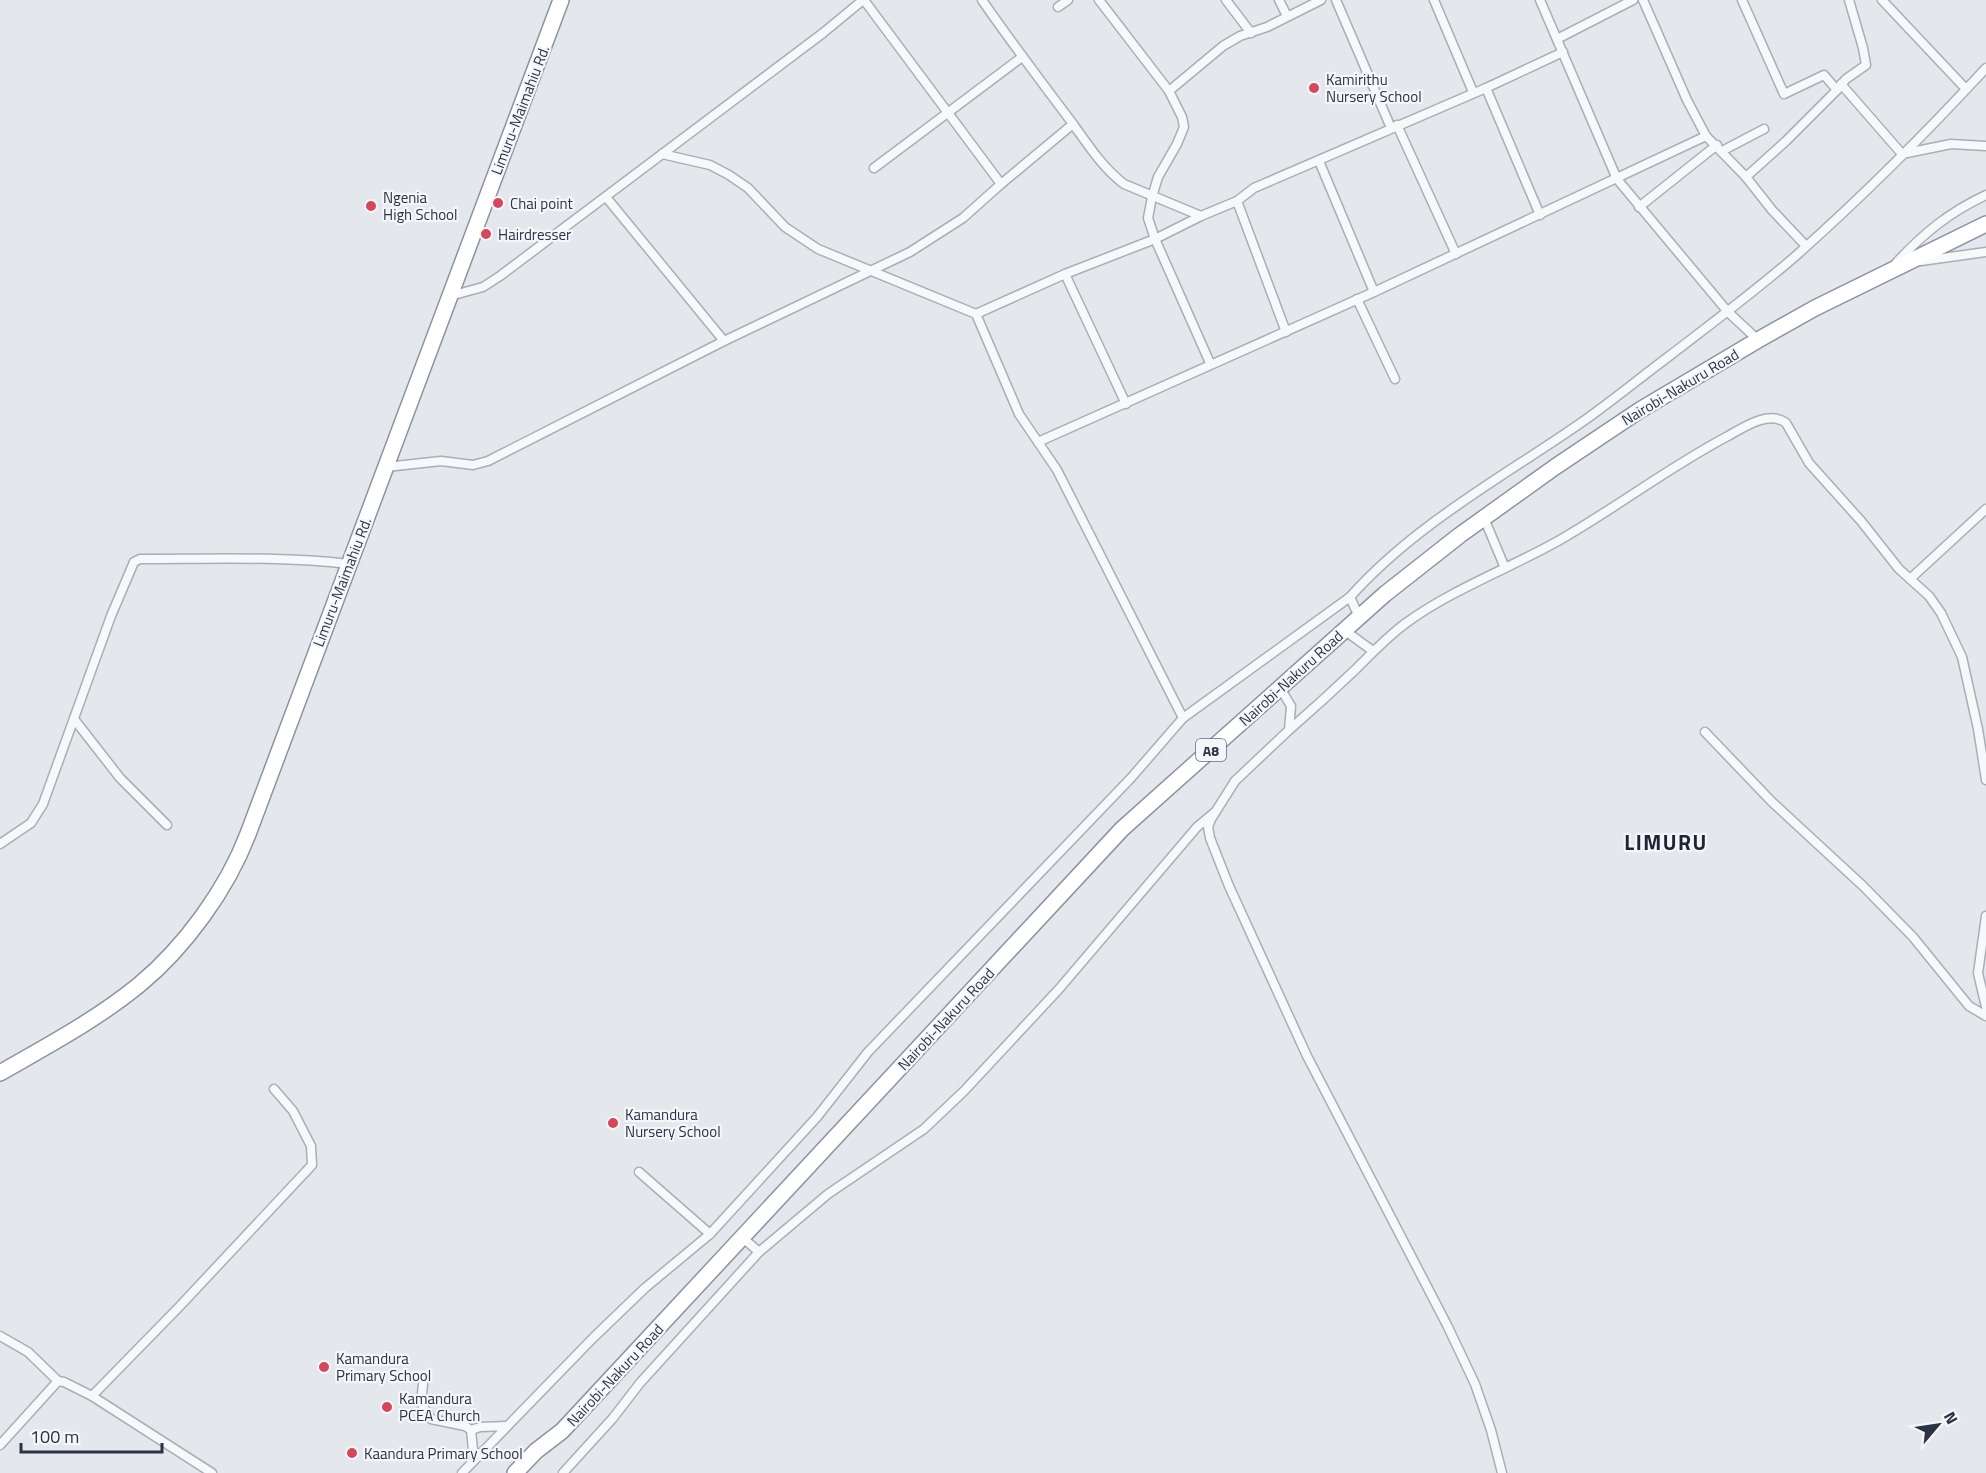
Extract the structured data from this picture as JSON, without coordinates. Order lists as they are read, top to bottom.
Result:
{
  "streets": {
    "highway": ["Limuru-Maimahiu Rd.", "Nairobi-Nakuru Road", "A8"]
  },
  "districts": ["LIMURU"],
  "places": [
    "Kamirithu Nursery School",
    "Chai point",
    "Ngenia High School",
    "Hairdresser",
    "Kamandura Nursery School",
    "Kamandura Primary School",
    "Kamandura PCEA Church",
    "Kaandura Primary School"
  ],
  "scale_bar": "100 m",
  "north": "top right"
}
